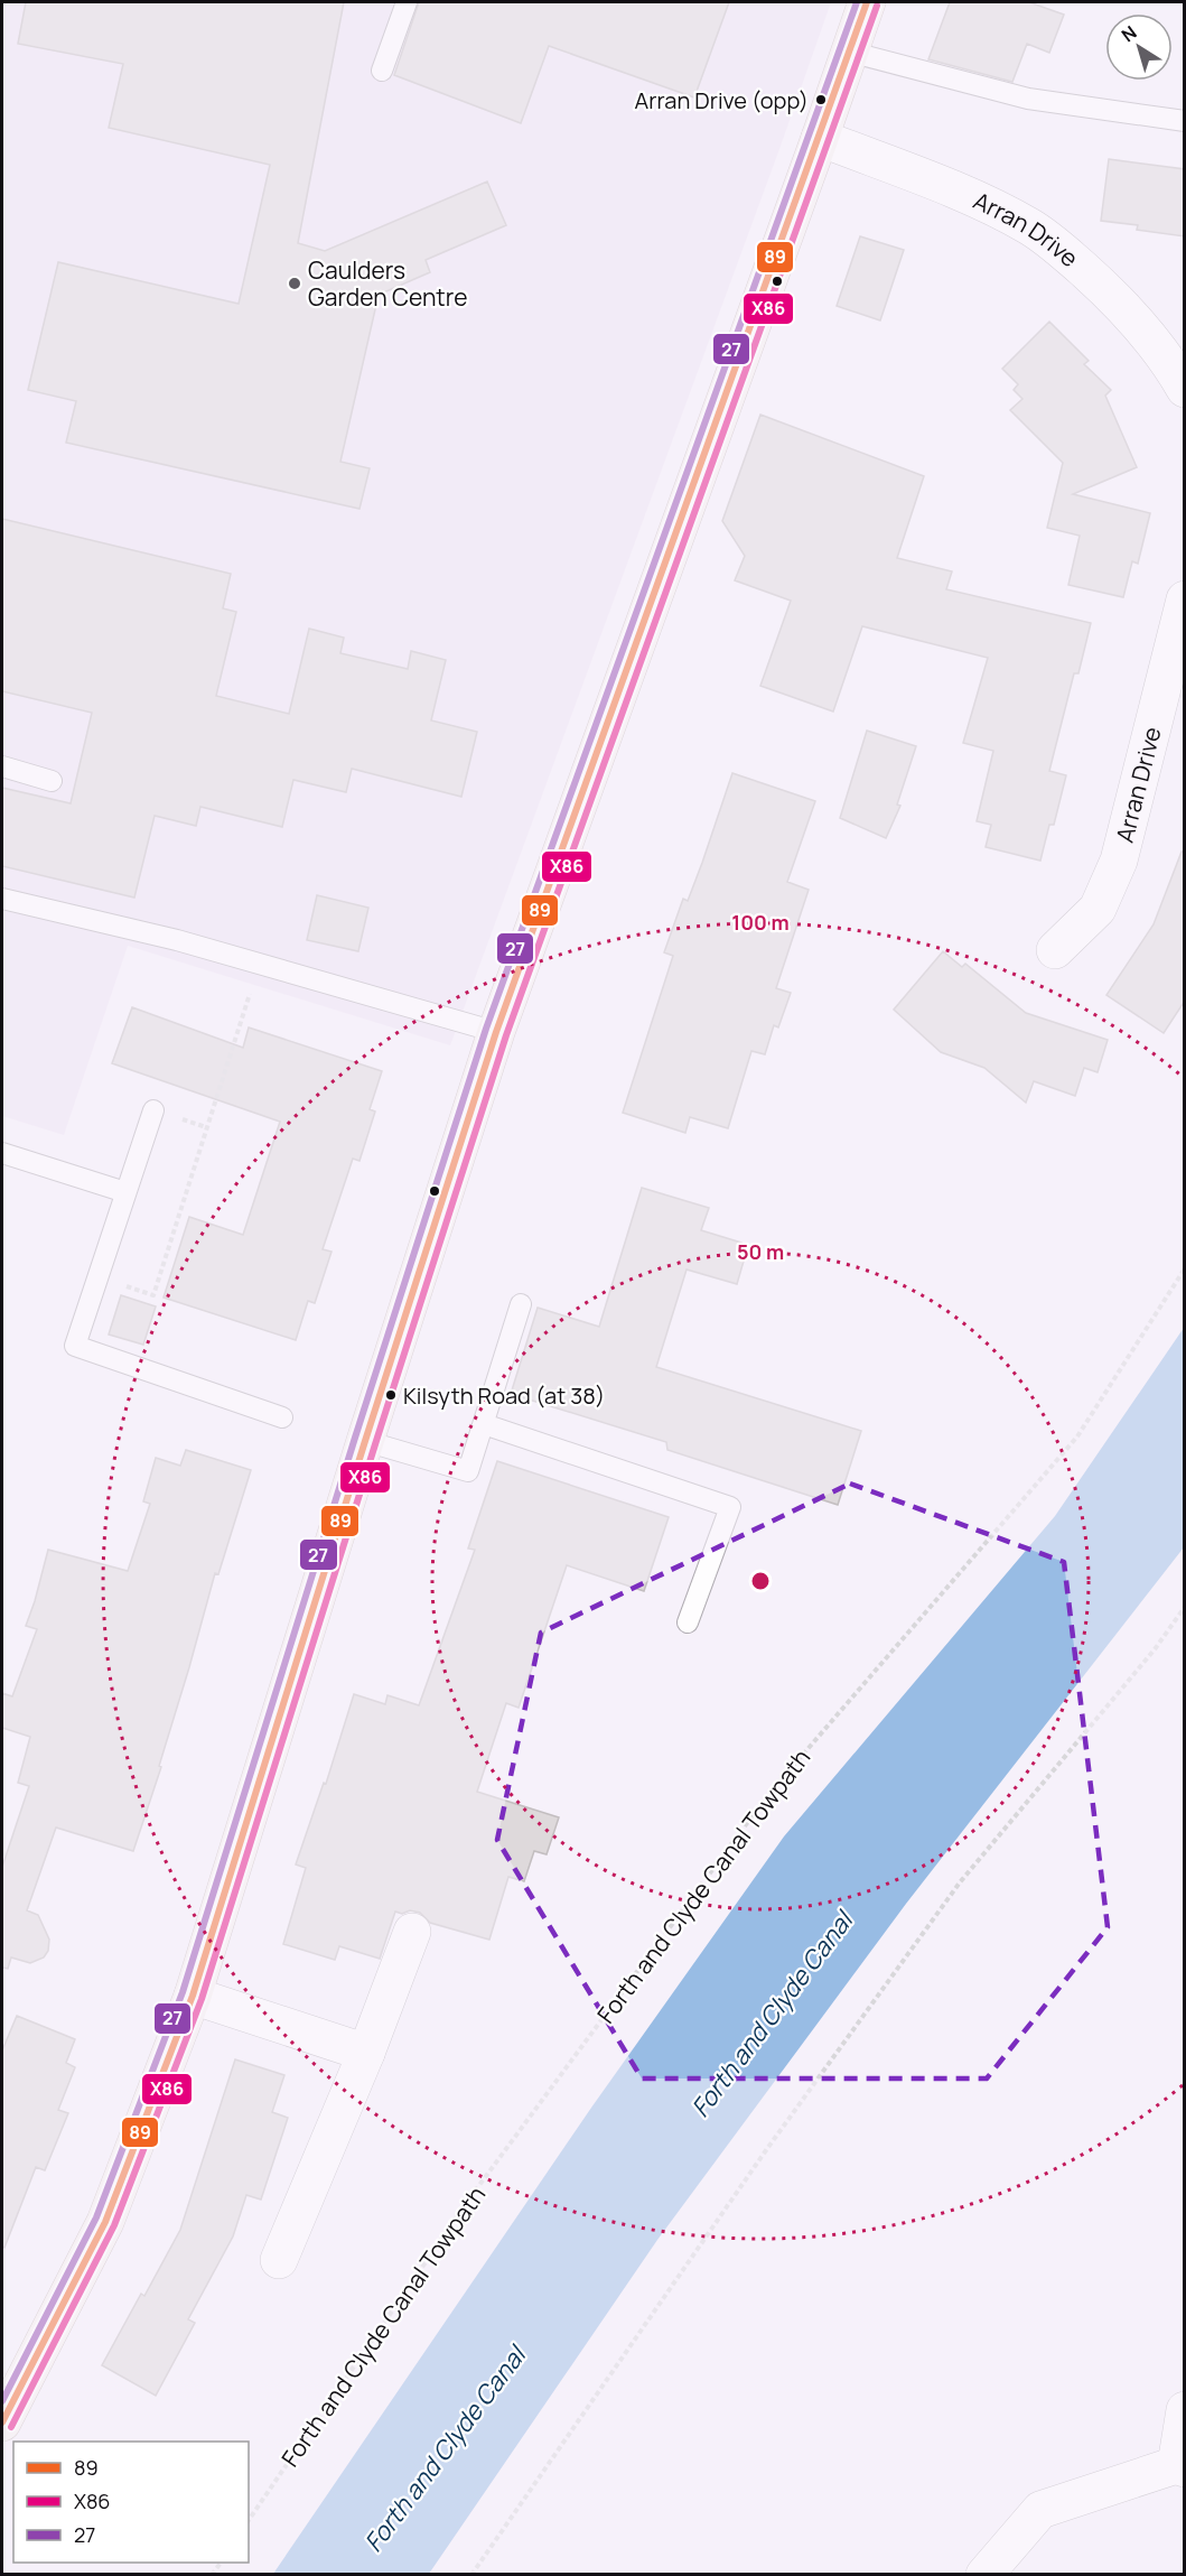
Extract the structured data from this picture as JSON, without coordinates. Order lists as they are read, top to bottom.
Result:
{
  "streets": {
    "street": ["Arran Drive"],
    "path": ["Forth and Clyde Canal Towpath"]
  },
  "water": ["Forth and Clyde Canal"],
  "places": ["Arran Drive (opp)", "Caulders Garden Centre", "Kilsyth Road (at 38)"],
  "lines": ["transit line 89", "transit line 27", "transit line X86"],
  "legend": ["89", "X86", "27"],
  "north": "top left",
  "rings": ["100 m", "50 m"]
}
